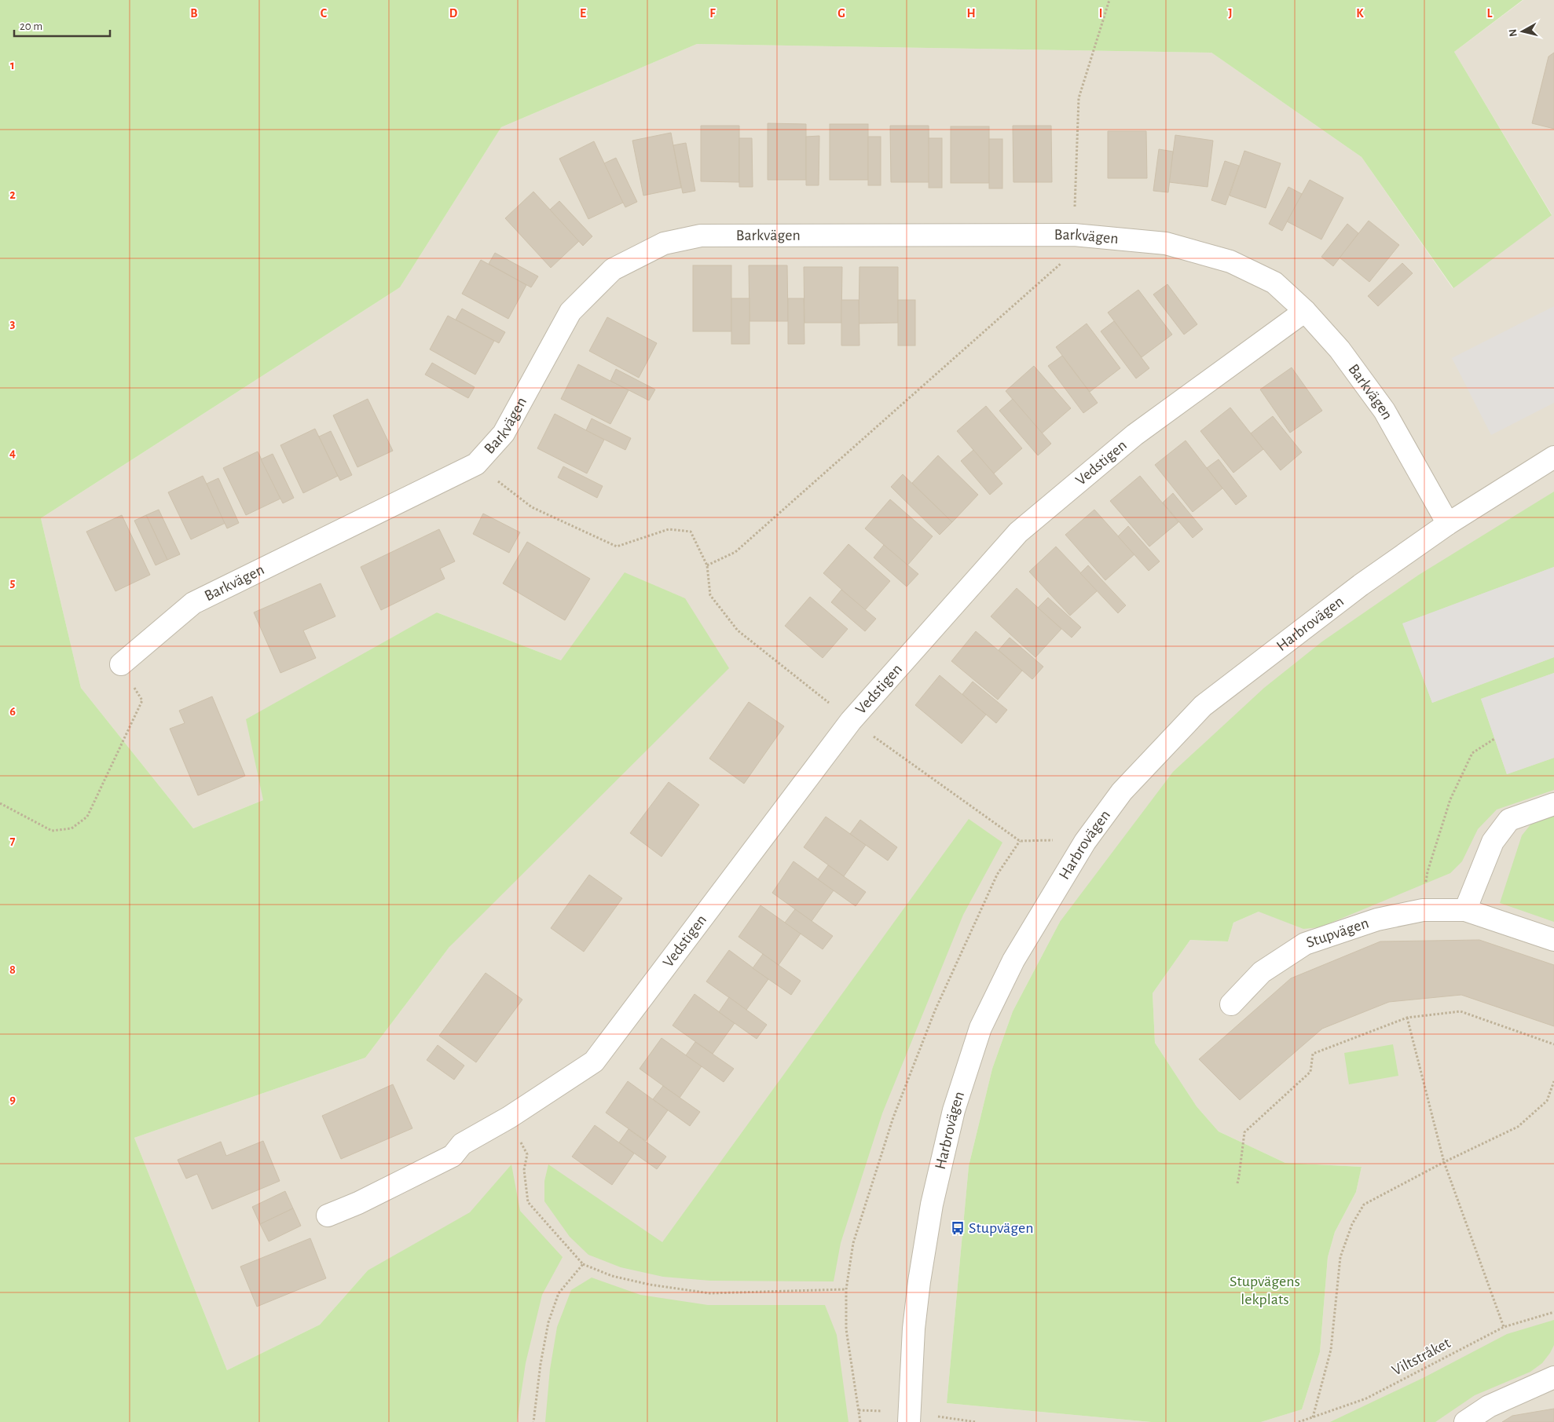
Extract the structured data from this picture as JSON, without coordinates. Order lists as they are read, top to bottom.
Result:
{
  "streets": {
    "street": [
      "Barkvägen",
      "Vedstigen",
      "Harbrovägen",
      "Stupvägen"
    ],
    "path": ["Viltstråket"]
  },
  "crossings": [
    ["Barkvägen", "Vedstigen"],
    ["Barkvägen", "Harbrovägen"]
  ],
  "parks": ["Stupvägens lekplats"],
  "places": {
    "bus stop": ["Stupvägen"]
  },
  "scale_bar": "20 m",
  "north": "left",
  "grid": {
    "columns": [
      "B",
      "C",
      "D",
      "E",
      "F",
      "G",
      "H",
      "I",
      "J",
      "K",
      "L"
    ],
    "rows": [
      "1",
      "2",
      "3",
      "4",
      "5",
      "6",
      "7",
      "8",
      "9"
    ]
  }
}
